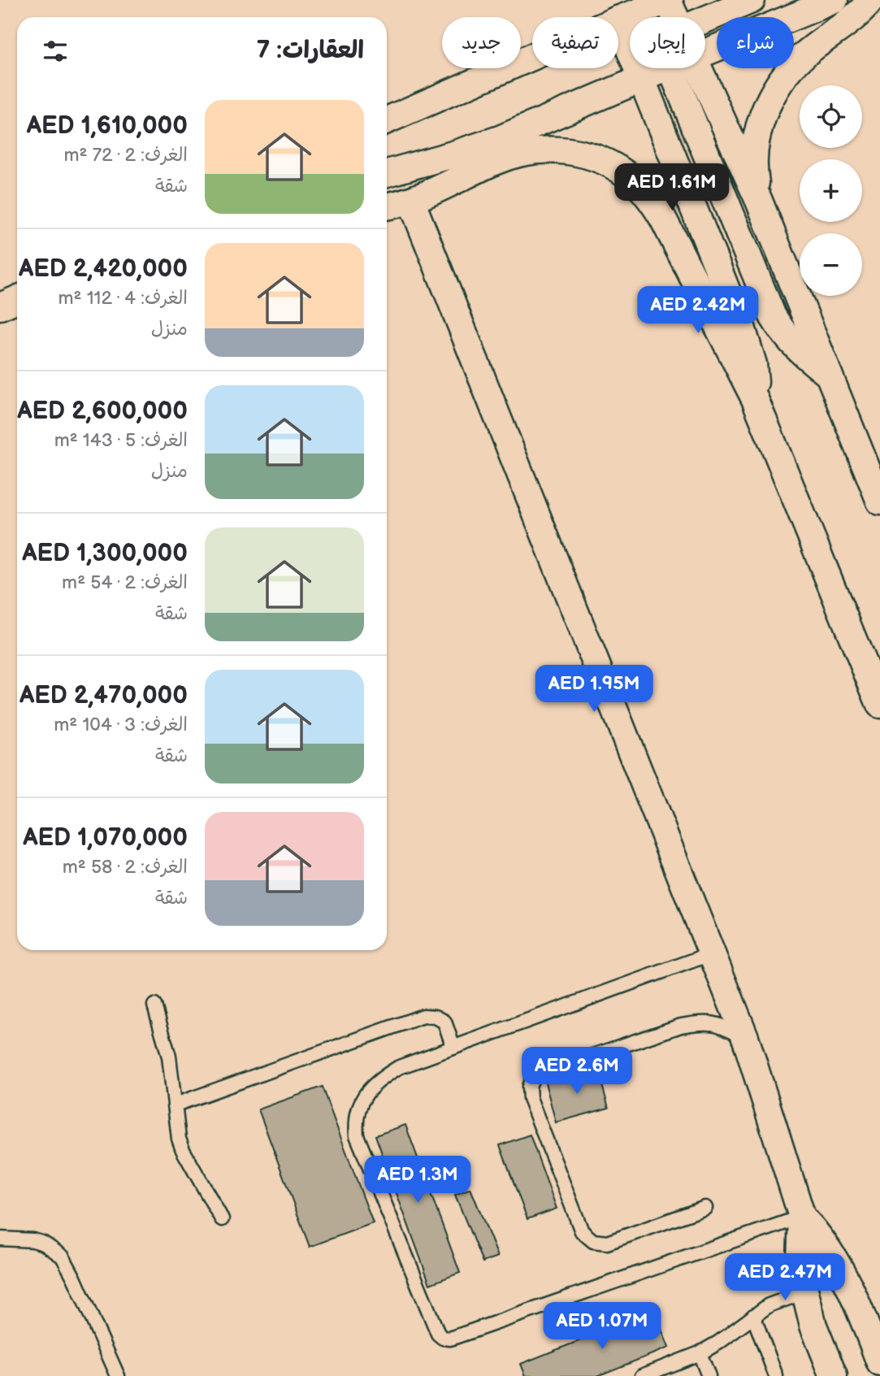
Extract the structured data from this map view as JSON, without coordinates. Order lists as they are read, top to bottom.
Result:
{
  "page": {
    "chip": [
      "شراء",
      "إيجار",
      "تصفية",
      "جديد"
    ],
    "heading": "العقارات: 7",
    "map_buttons": ["+", "−"],
    "list": [
      {
        "name": "AED 1,610,000",
        "note": "الغرف: 2 · 72 m² · شقة"
      },
      {
        "name": "AED 2,420,000",
        "note": "الغرف: 4 · 112 m² · منزل"
      },
      {
        "name": "AED 2,600,000",
        "note": "الغرف: 5 · 143 m² · منزل"
      },
      {
        "name": "AED 1,300,000",
        "note": "الغرف: 2 · 54 m² · شقة"
      },
      {
        "name": "AED 2,470,000",
        "note": "الغرف: 3 · 104 m² · شقة"
      },
      {
        "name": "AED 1,070,000",
        "note": "الغرف: 2 · 58 m² · شقة"
      }
    ],
    "price": [
      "AED 1.61M",
      "AED 2.42M",
      "AED 1.95M",
      "AED 2.6M",
      "AED 1.3M",
      "AED 2.47M",
      "AED 1.07M"
    ]
  }
}
